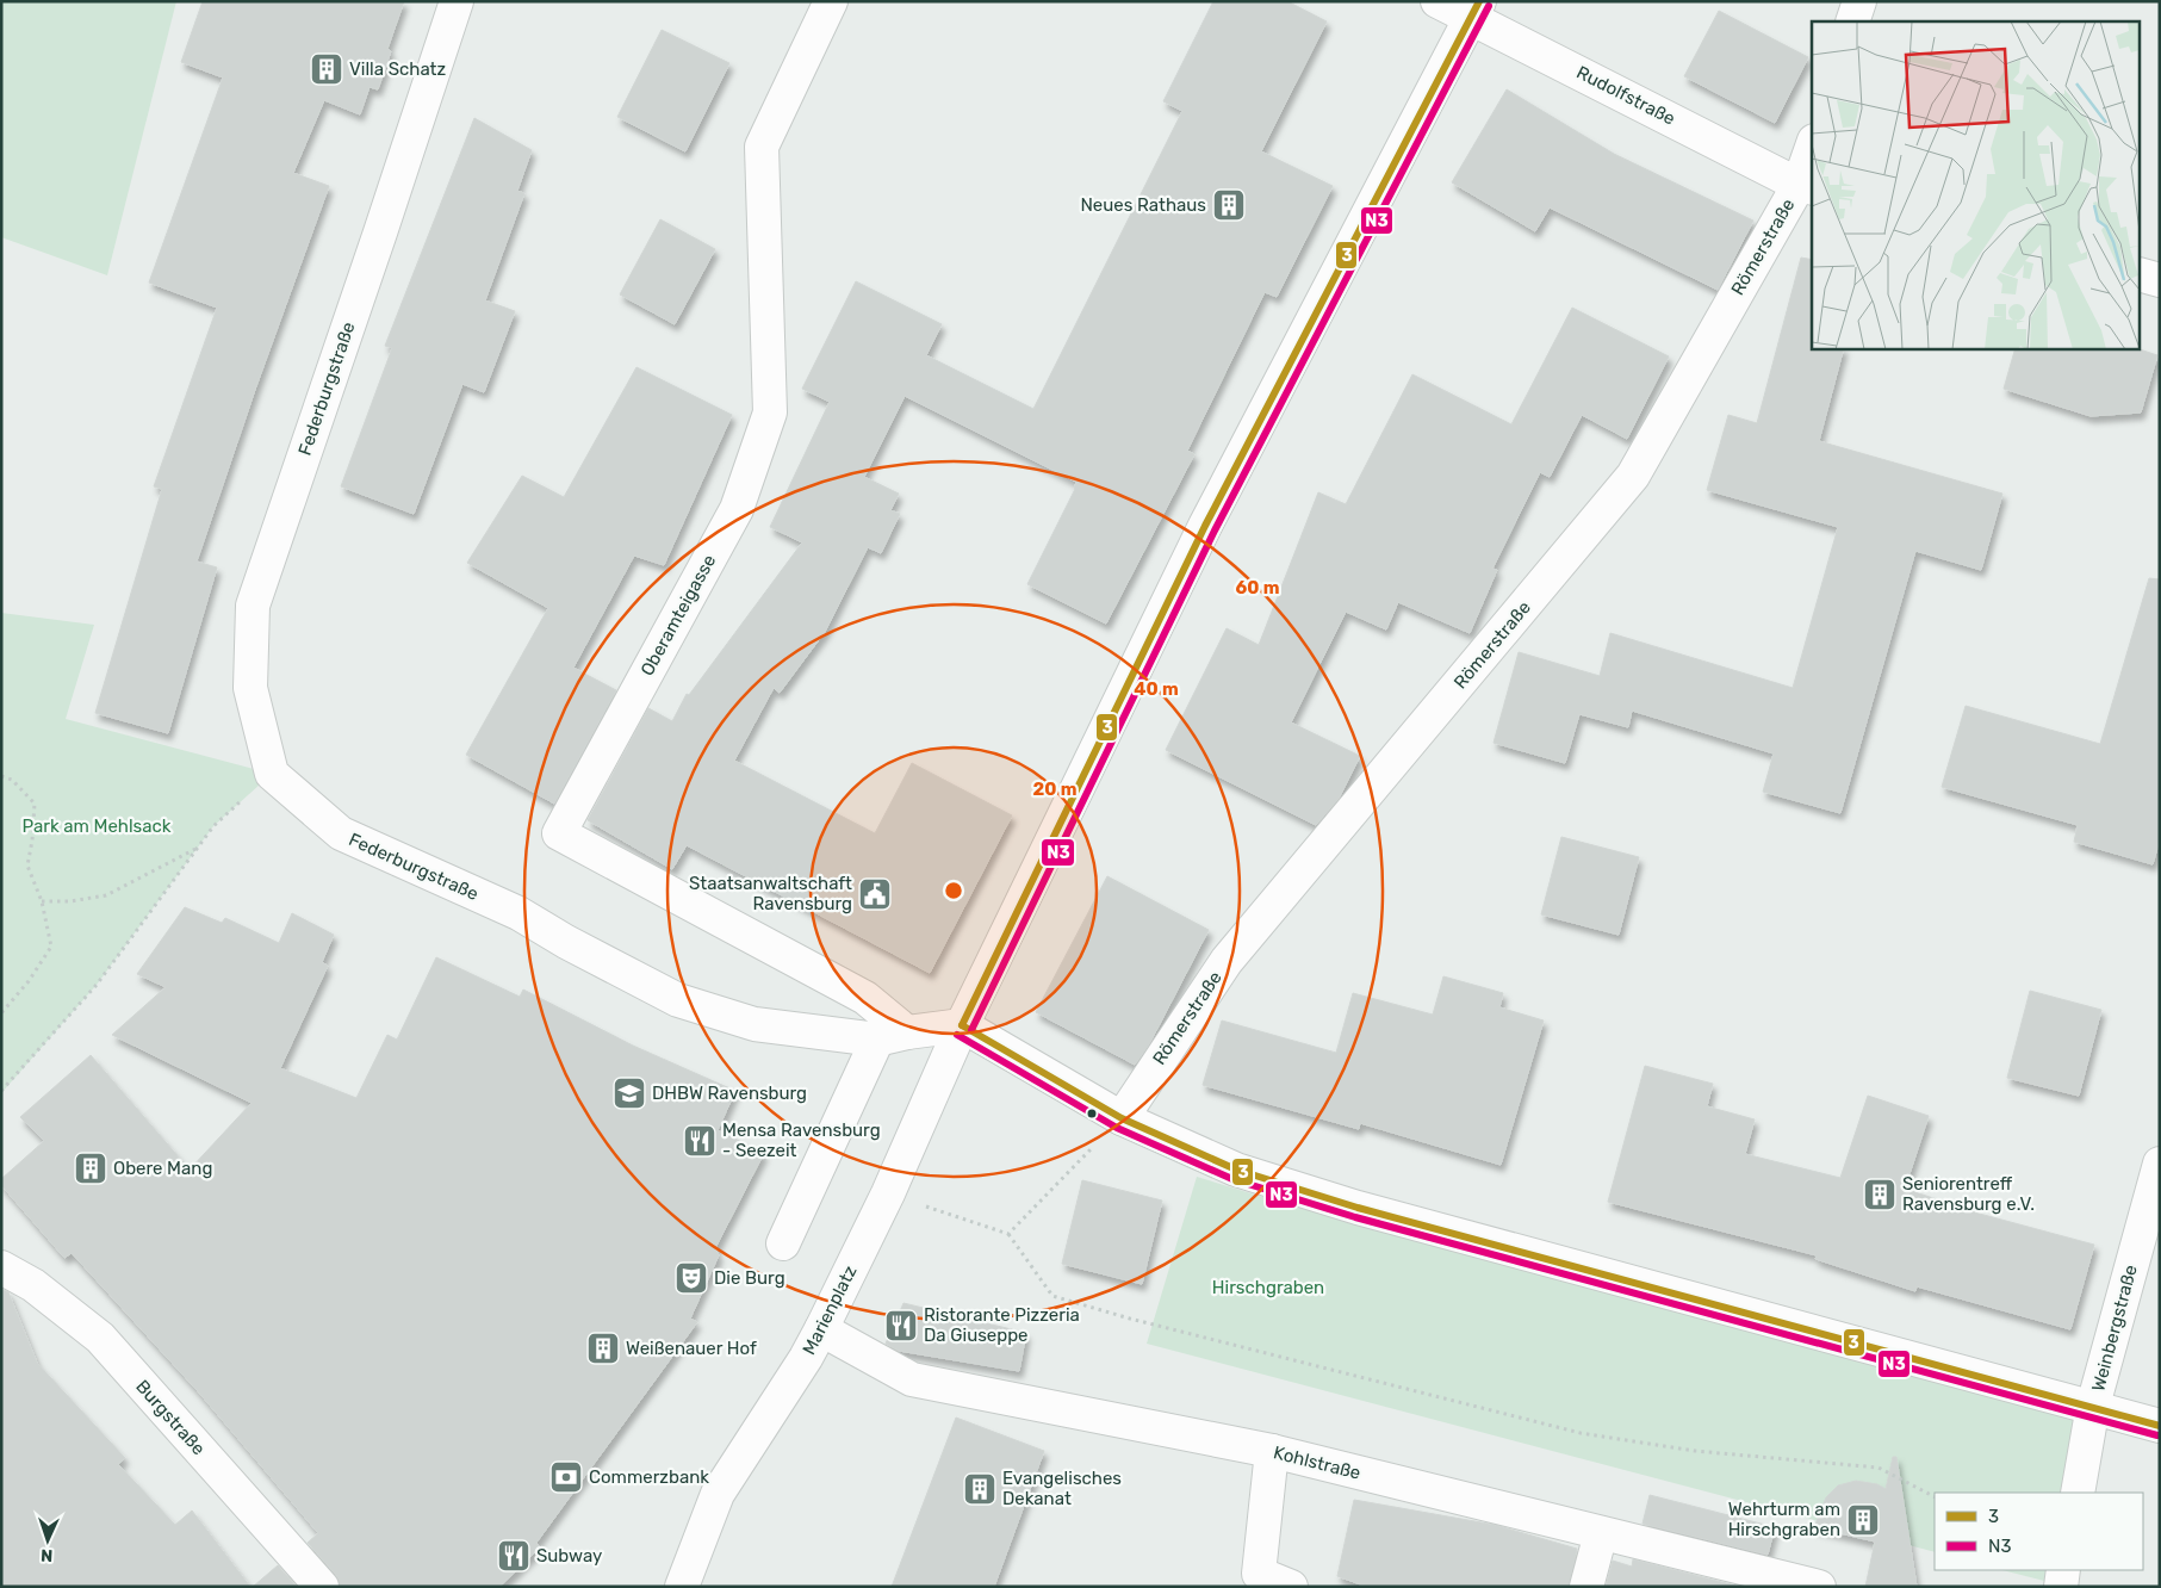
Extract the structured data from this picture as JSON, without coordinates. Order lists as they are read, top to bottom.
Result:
{
  "streets": {
    "street": [
      "Rudolfstraße",
      "Römerstraße",
      "Federburgstraße",
      "Oberamteigasse",
      "Marienplatz",
      "Weinbergstraße",
      "Burgstraße",
      "Kohlstraße"
    ]
  },
  "crossings": [
    ["Rudolfstraße", "Römerstraße"],
    ["Rudolfstraße", "Marienplatz"],
    ["Federburgstraße", "Oberamteigasse"],
    ["Federburgstraße", "Marienplatz"],
    ["Marienplatz", "Kohlstraße"]
  ],
  "parks": ["Park am Mehlsack", "Hirschgraben"],
  "places": {
    "building": [
      "Villa Schatz",
      "Neues Rathaus",
      "Obere Mang",
      "Seniorentreff Ravensburg e.V.",
      "Weißenauer Hof",
      "Evangelisches Dekanat",
      "Wehrturm am Hirschgraben"
    ],
    "public building": ["Staatsanwaltschaft Ravensburg"],
    "school or university": ["DHBW Ravensburg"],
    "restaurant": ["Mensa Ravensburg - Seezeit", "Ristorante Pizzeria Da Giuseppe", "Subway"],
    "theatre": ["Die Burg"],
    "bank": ["Commerzbank"]
  },
  "lines": ["transit line 3", "transit line N3"],
  "legend": ["3", "N3"],
  "north": "bottom",
  "rings": ["60 m", "40 m", "20 m"]
}
